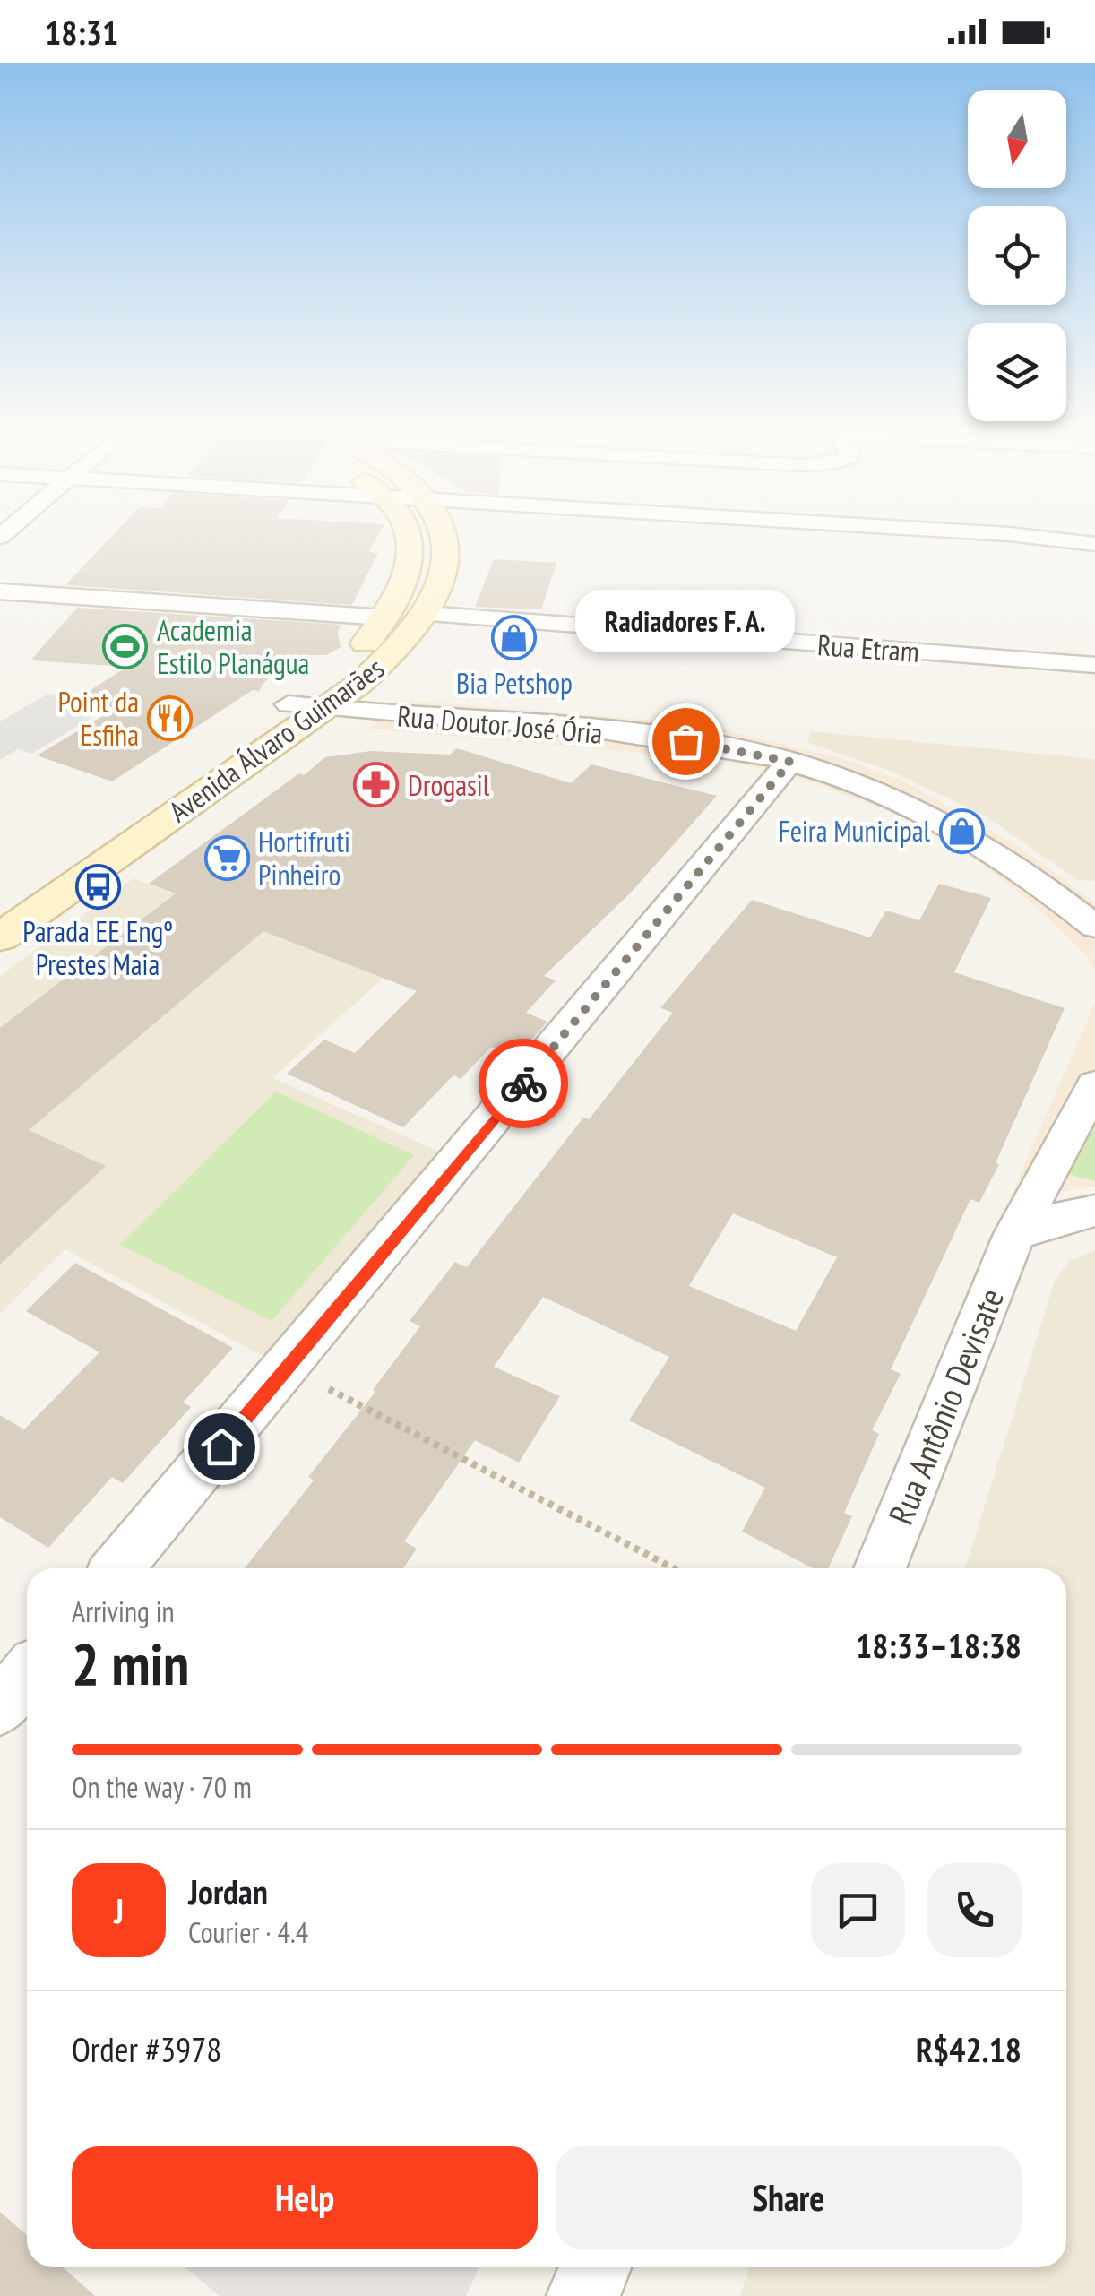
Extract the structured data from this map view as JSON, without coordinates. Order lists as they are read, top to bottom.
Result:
{
  "streets": {
    "street": [
      "Rua Etram",
      "Rua Doutor José Ória",
      "Avenida Álvaro Guimarães",
      "Rua Antônio Devisate"
    ]
  },
  "crossings": [
    ["Rua Etram", "Avenida Álvaro Guimarães"],
    ["Rua Doutor José Ória", "Avenida Álvaro Guimarães"]
  ],
  "places": {
    "shop": ["Bia Petshop", "Feira Municipal"],
    "sports": ["Academia Estilo Planágua"],
    "restaurant": ["Point da Esfiha"],
    "other": ["Radiadores F. A."],
    "pharmacy": ["Drogasil"],
    "supermarket": ["Hortifruti Pinheiro"],
    "bus stop": ["Parada EE Engº Prestes Maia"]
  },
  "north": "bottom",
  "page": {
    "status": "18:31",
    "bubble": "Radiadores F. A.",
    "heading": ["2 min", "Arriving in", "18:33–18:38"],
    "panel": [
      "Jordan",
      "Courier · 4.4",
      "Order #3978",
      "R$42.18"
    ],
    "bar": "On the way · 70 m",
    "round": "J",
    "buttons": ["Help", "Share"]
  }
}
